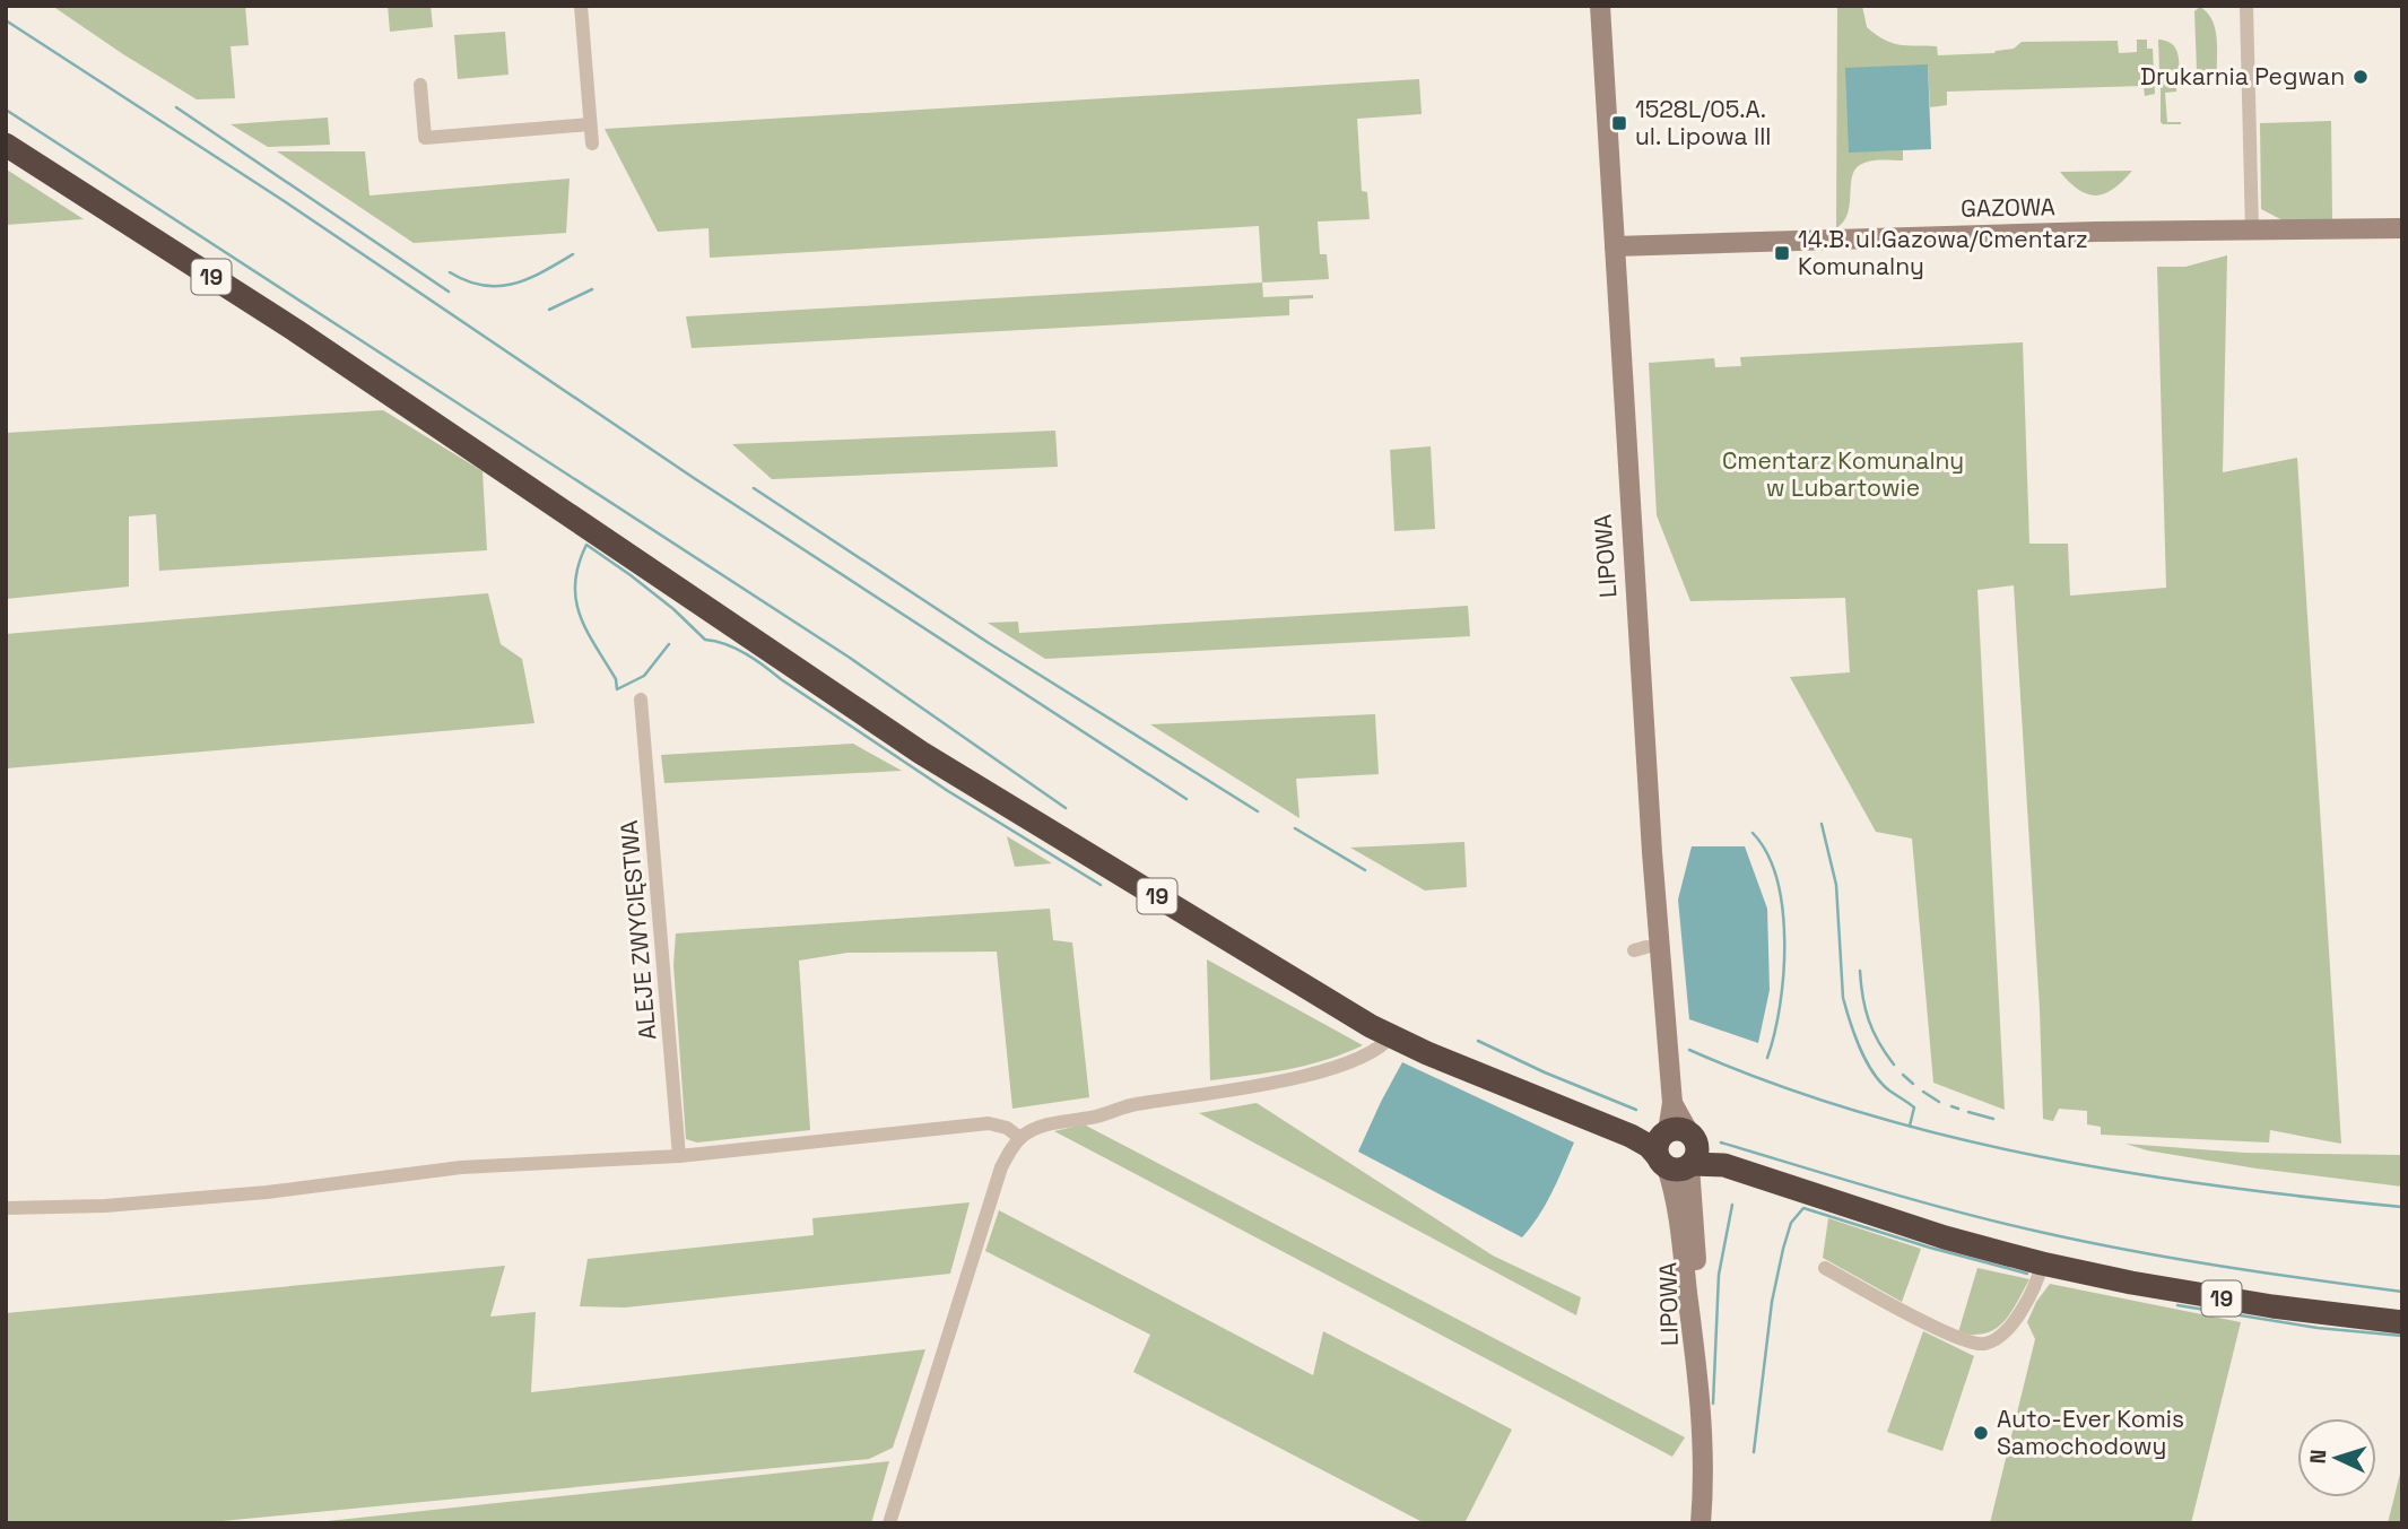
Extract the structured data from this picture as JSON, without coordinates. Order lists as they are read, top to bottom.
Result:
{
  "streets": {
    "highway": ["19"],
    "street": ["GAZOWA", "LIPOWA", "ALEJE ZWYCIĘSTWA"]
  },
  "crossings": [
    ["GAZOWA", "LIPOWA"],
    ["19", "LIPOWA"]
  ],
  "parks": ["Cmentarz Komunalny w Lubartowie"],
  "places": {
    "other": ["Drukarnia Pegwan", "Auto-Ever Komis Samochodowy"],
    "transit": ["1528L/05.A. ul. Lipowa III", "14.B. ul.Gazowa/Cmentarz Komunalny"]
  },
  "north": "left"
}
